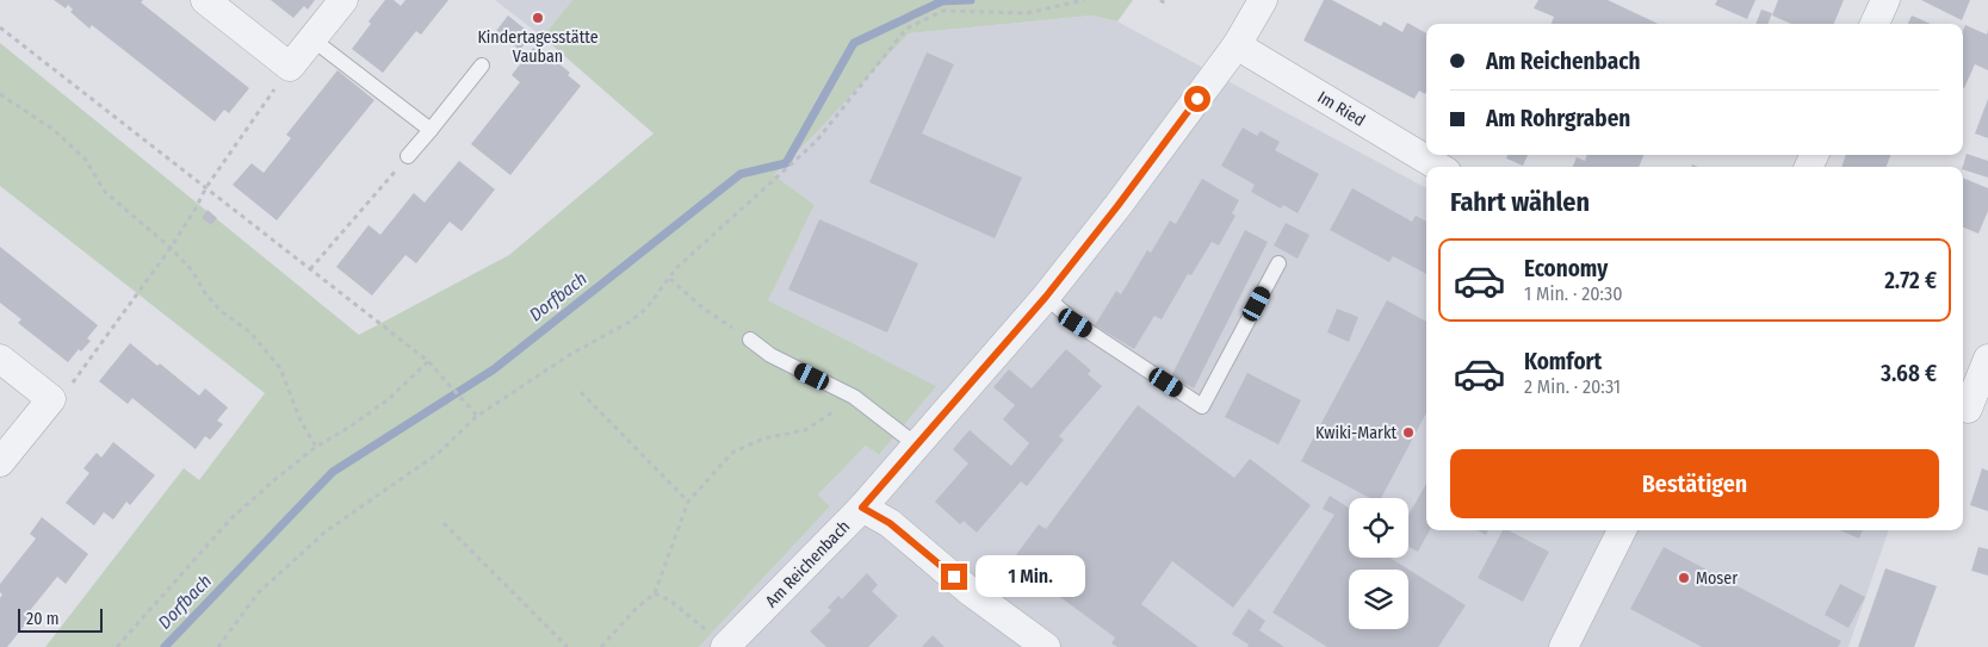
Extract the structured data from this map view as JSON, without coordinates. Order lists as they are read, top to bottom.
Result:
{
  "streets": {
    "street": ["Im Ried", "Am Reichenbach"]
  },
  "crossings": [
    ["Im Ried", "Am Reichenbach"]
  ],
  "water": ["Dorfbach"],
  "places": ["Kindertagesstätte Vauban", "Kwiki-Markt", "Moser"],
  "scale_bar": "20 m",
  "page": {
    "banner": ["Am Reichenbach", "Am Rohrgraben"],
    "heading": "Fahrt wählen",
    "list": [
      {
        "name": "Economy",
        "note": "1 Min. · 20:30",
        "value": "2.72 €"
      },
      {
        "name": "Komfort",
        "note": "2 Min. · 20:31",
        "value": "3.68 €"
      }
    ],
    "buttons": "Bestätigen",
    "bubble": "1 Min.",
    "scale": "20 m"
  }
}
